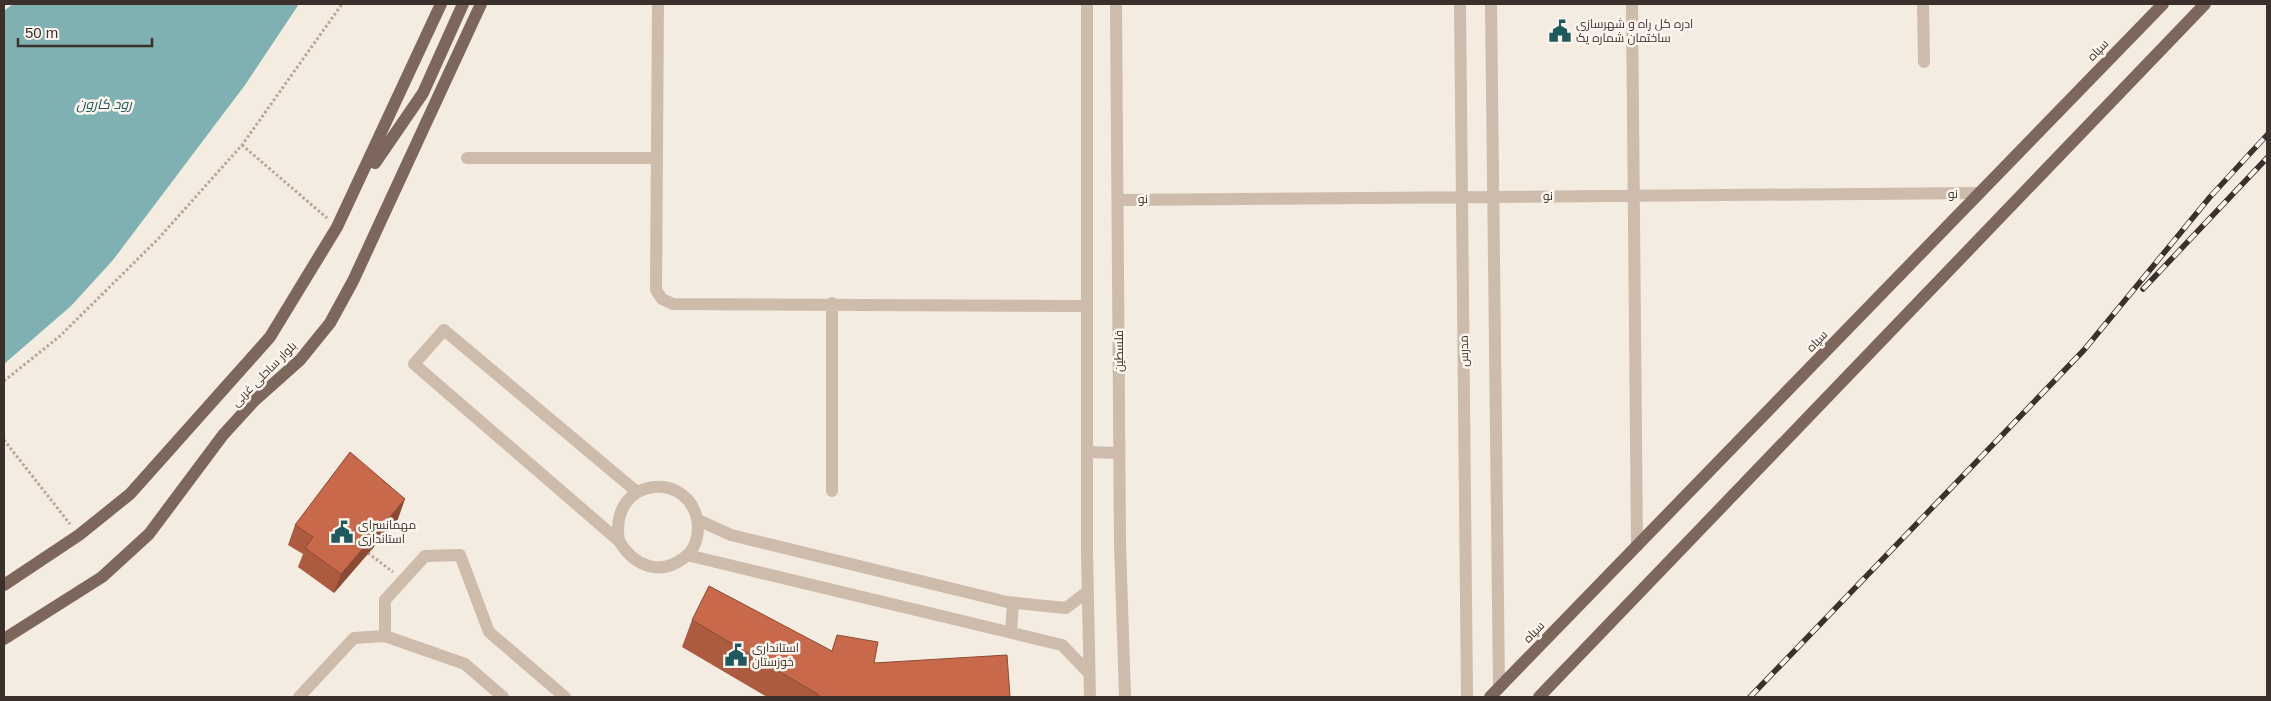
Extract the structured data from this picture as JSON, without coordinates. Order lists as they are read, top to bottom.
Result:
{
  "streets": {
    "main road": ["سپاه", "بلوار ساحلی غربی"],
    "street": ["نو", "فلسطین", "مدرس"]
  },
  "crossings": [
    ["سپاه", "نو"],
    ["نو", "فلسطین"],
    ["نو", "مدرس"]
  ],
  "water": ["رود کارون"],
  "places": {
    "public building": ["ادره کل راه و شهرسازی ساختمان شماره یک", "مهمانسرای استانداری", "استانداری خوزستان"]
  },
  "scale_bar": "50 m"
}
